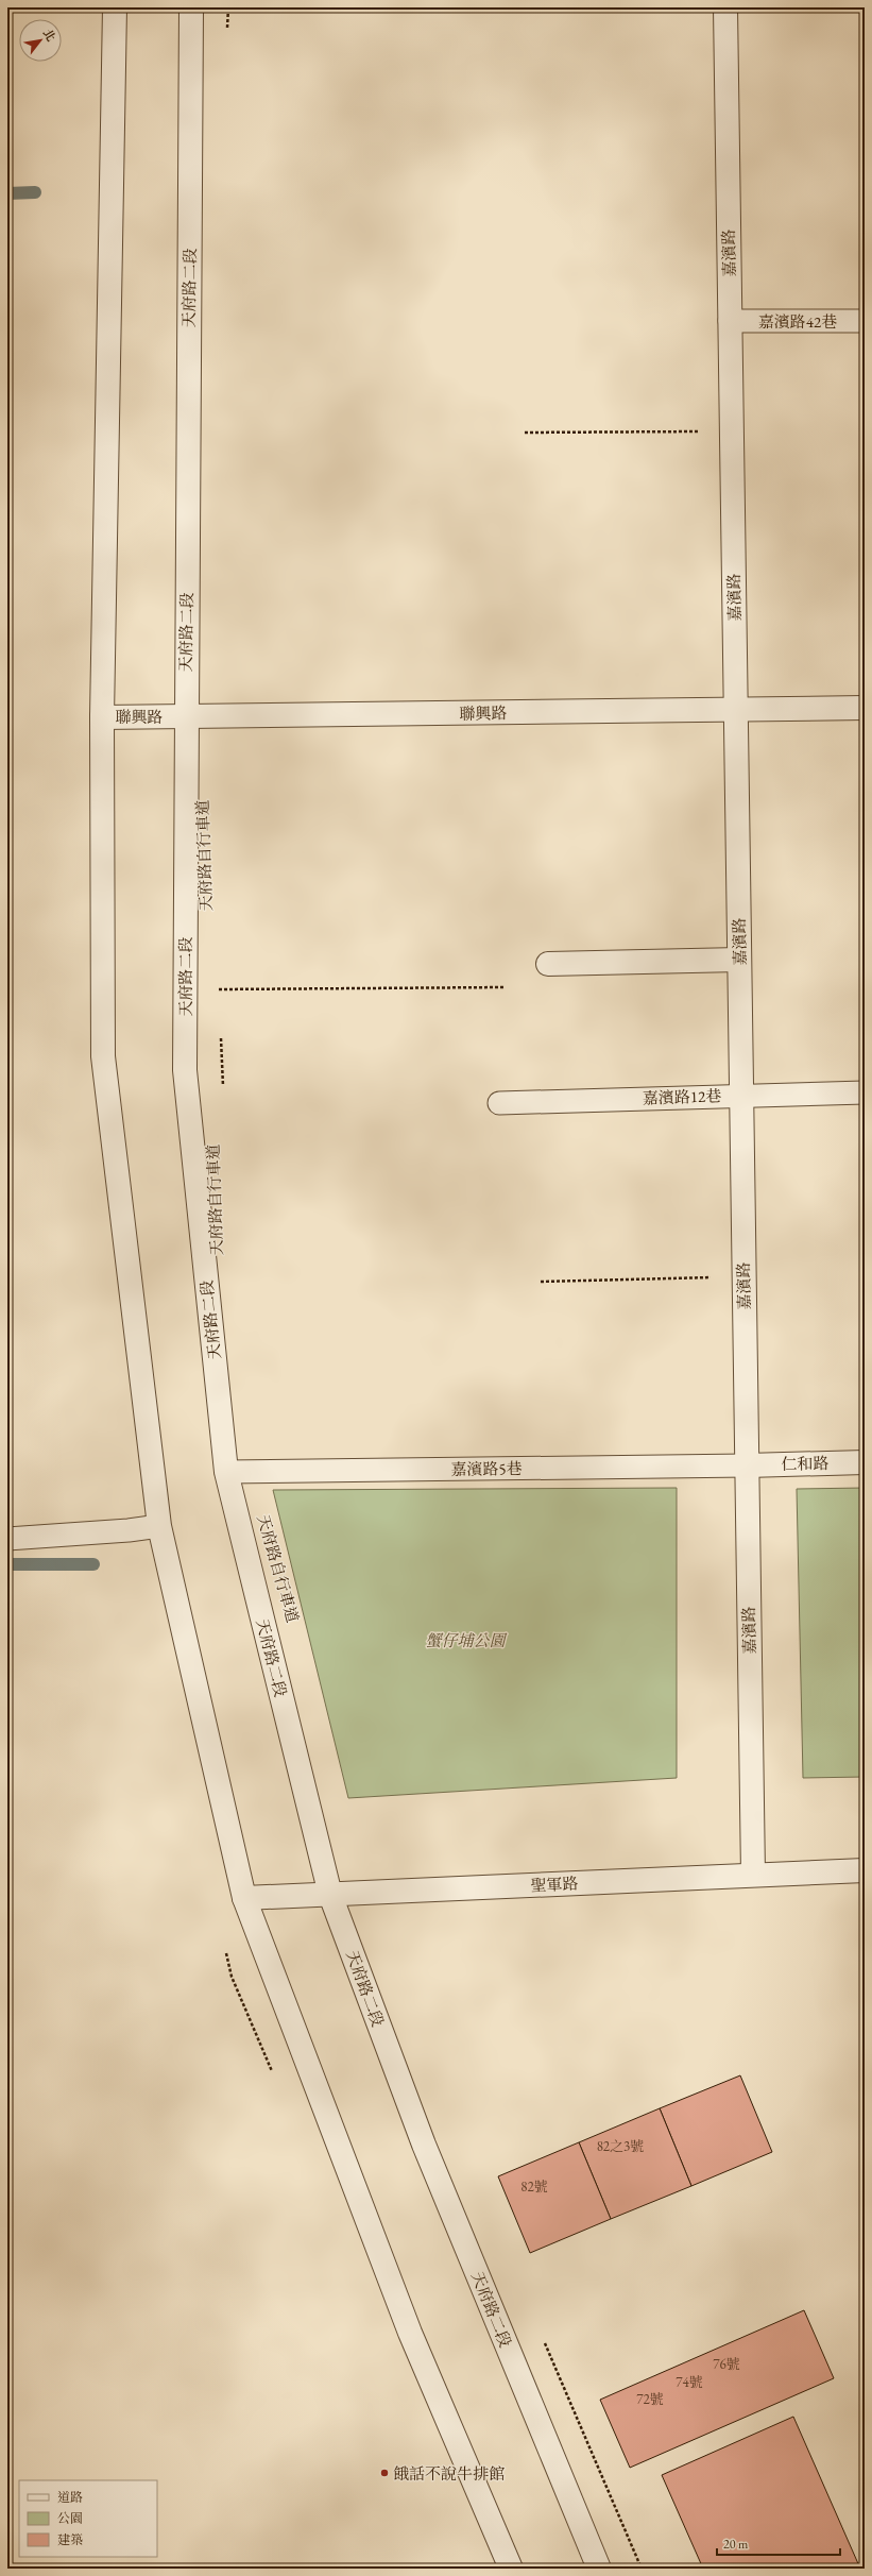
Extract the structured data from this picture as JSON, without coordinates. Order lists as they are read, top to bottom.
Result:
{
  "streets": {
    "street": [
      "嘉濱路",
      "天府路二段",
      "聯興路",
      "仁和路",
      "聖軍路"
    ],
    "lane": ["嘉濱路42巷", "嘉濱路12巷", "嘉濱路5巷"]
  },
  "crossings": [
    ["嘉濱路", "嘉濱路42巷"],
    ["嘉濱路", "聯興路"],
    ["嘉濱路", "嘉濱路12巷"],
    ["嘉濱路", "仁和路"],
    ["嘉濱路", "嘉濱路5巷"],
    ["嘉濱路", "聖軍路"],
    ["天府路二段", "聯興路"],
    ["天府路二段", "嘉濱路5巷"],
    ["天府路二段", "聖軍路"],
    ["仁和路", "嘉濱路5巷"]
  ],
  "parks": ["蟹仔埔公園"],
  "places": ["餓話不說牛排館"],
  "house_numbers": [
    "82之3號",
    "82號",
    "76號",
    "74號",
    "72號"
  ],
  "legend": ["道路", "公園", "建築"],
  "scale_bar": "20 m",
  "north": "top right"
}
